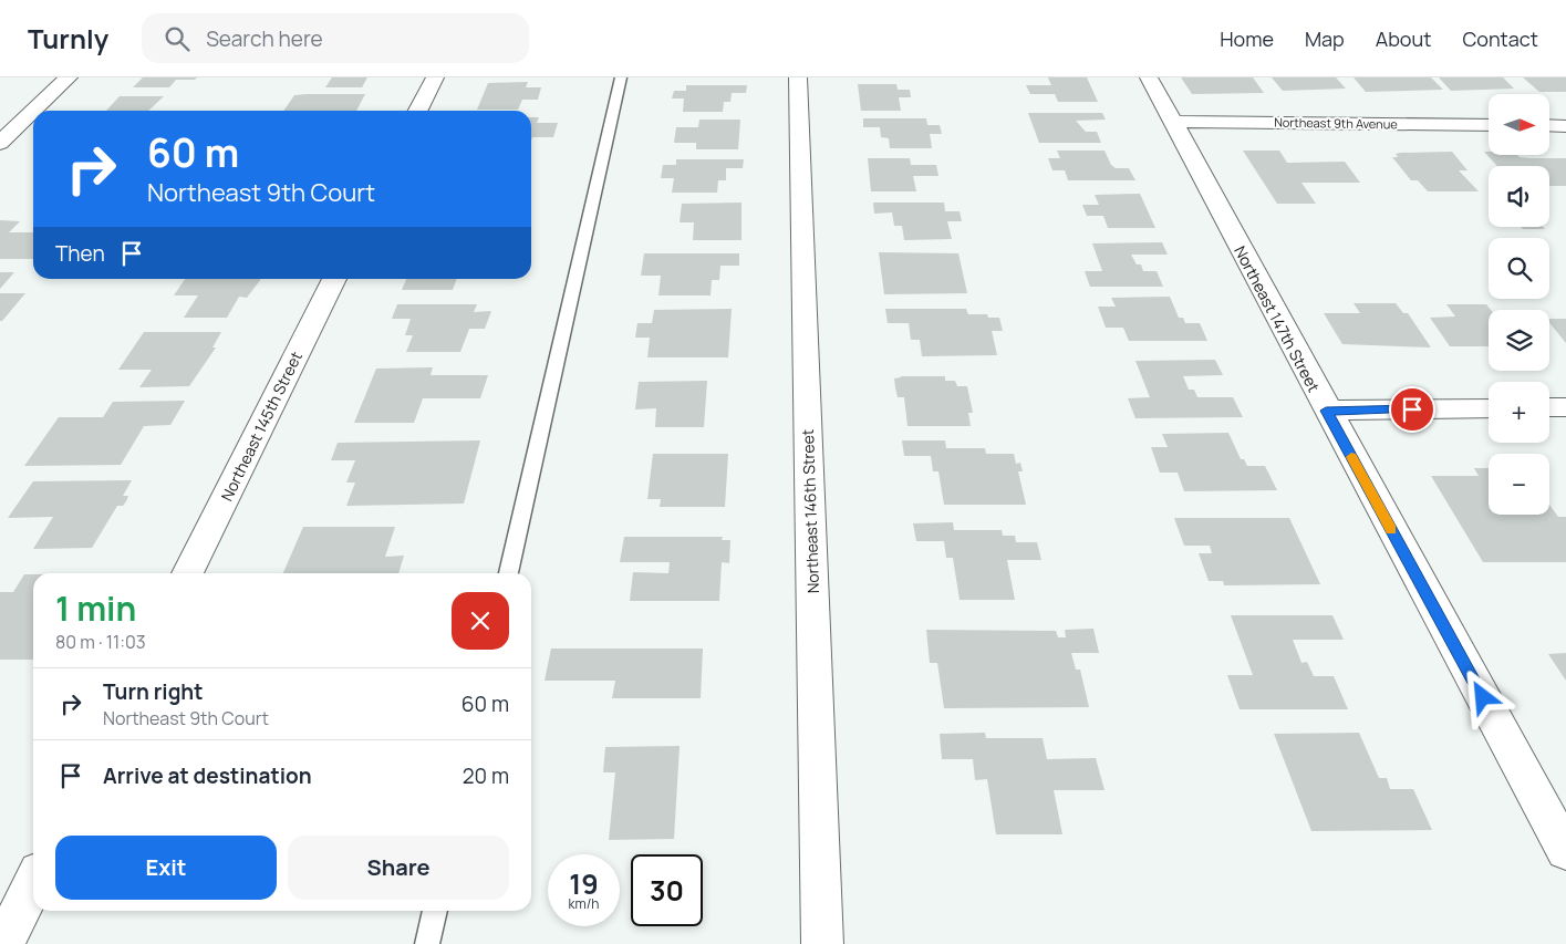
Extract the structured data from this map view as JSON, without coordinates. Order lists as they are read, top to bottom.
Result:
{
  "streets": {
    "street": [
      "Northeast 9th Avenue",
      "Northeast 147th Street",
      "Northeast 145th Street",
      "Northeast 146th Street"
    ]
  },
  "crossings": [
    ["Northeast 9th Avenue", "Northeast 147th Street"]
  ],
  "north": "right",
  "page": {
    "header": "Turnly",
    "search": "Search here",
    "nav": [
      "Home",
      "Map",
      "About",
      "Contact"
    ],
    "map_buttons": ["+", "−"],
    "turn": ["60 m", "Northeast 9th Court"],
    "then": "Then",
    "heading": ["1 min", "80 m · 11:03"],
    "list": [
      {
        "name": "Turn right",
        "note": "Northeast 9th Court",
        "value": "60 m"
      },
      {
        "name": "Arrive at destination",
        "value": "20 m"
      }
    ],
    "buttons": ["Exit", "Share"],
    "speed": "19 km/h",
    "limit": "30"
  }
}
